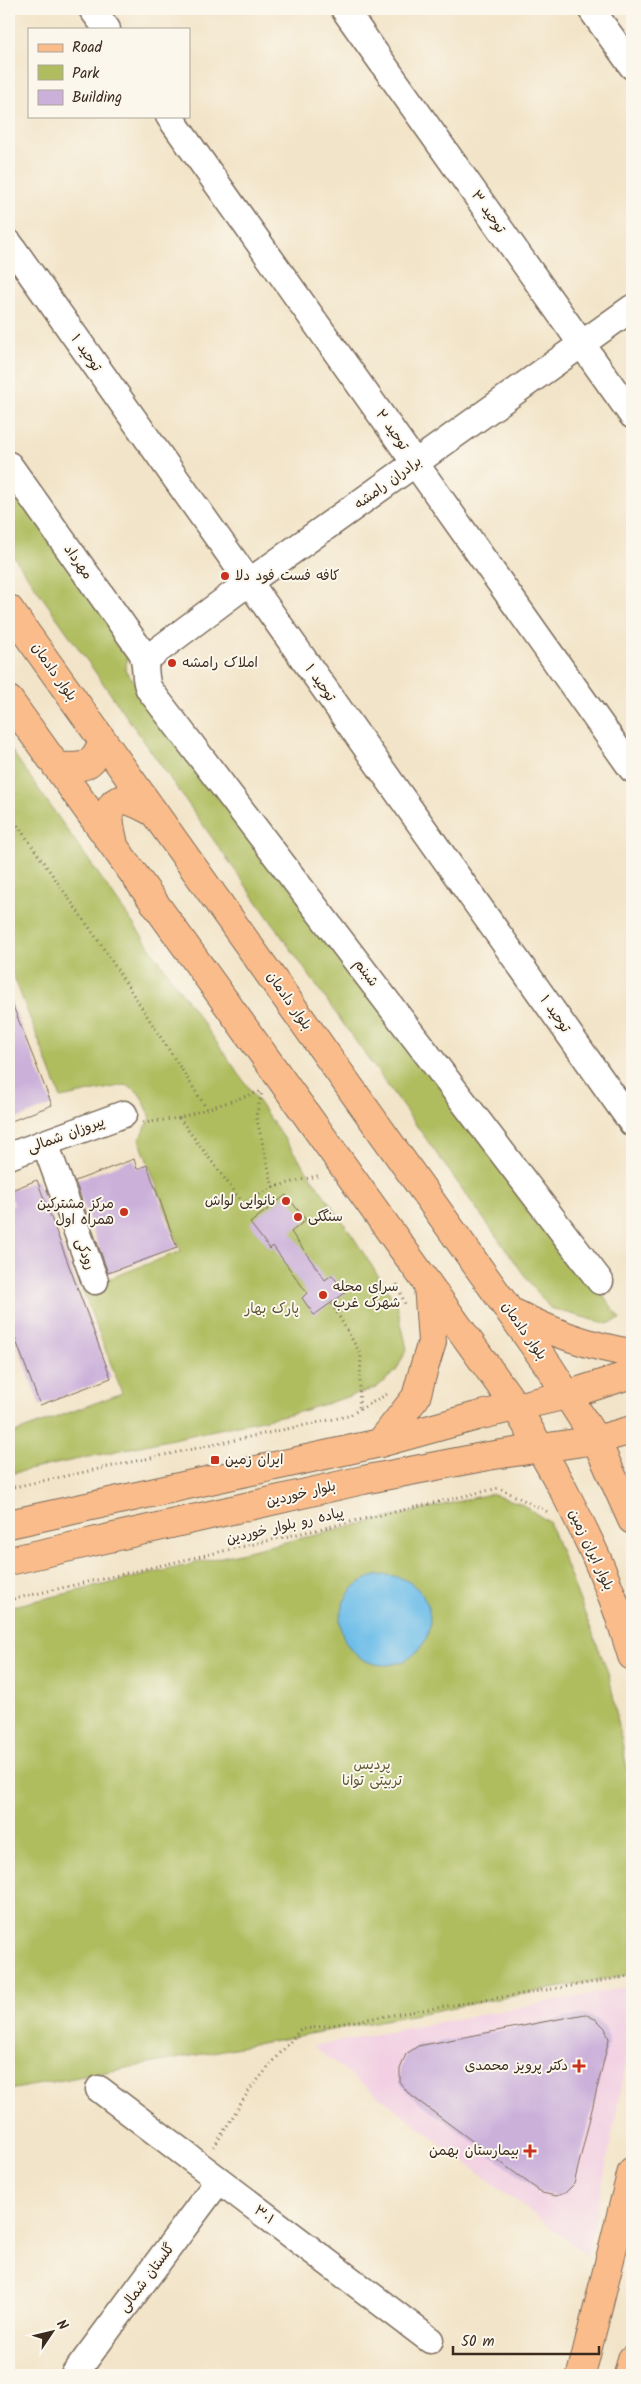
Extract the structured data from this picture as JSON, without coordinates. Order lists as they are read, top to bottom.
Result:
{
  "streets": {
    "main road": ["بلوار دادمان", "بلوار خوردین", "بلوار ایران زمین"],
    "street": [
      "توحید ۳",
      "توحید ۱",
      "توحید ۲",
      "برادران رامشه",
      "مهرداد",
      "شبنم",
      "پیروزان شمالی",
      "رودکی",
      "۳۰۱",
      "گلستان شمالی"
    ],
    "path": ["پیاده رو بلوار خوردین"]
  },
  "crossings": [
    ["توحید ۳", "برادران رامشه"],
    ["توحید ۱", "برادران رامشه"],
    ["توحید ۲", "برادران رامشه"],
    ["برادران رامشه", "مهرداد"],
    ["برادران رامشه", "شبنم"],
    ["مهرداد", "شبنم"],
    ["بلوار دادمان", "بلوار خوردین"],
    ["پیروزان شمالی", "رودکی"],
    ["بلوار خوردین", "بلوار ایران زمین"],
    ["۳۰۱", "گلستان شمالی"]
  ],
  "parks": ["پارک بهار", "پردیس تربیتی توانا"],
  "places": {
    "other": [
      "کافه فست فود دلا",
      "املاک رامشه",
      "نانوایی لواش",
      "مرکز مشترکین همراه اول",
      "سنگکی",
      "سرای محله شهرک غرب"
    ],
    "transit": ["ایران زمین"],
    "health": ["دکتر پرویز محمدی", "بیمارستان بهمن"]
  },
  "legend": ["Road", "Park", "Building"],
  "scale_bar": "50 m",
  "north": "top right"
}
